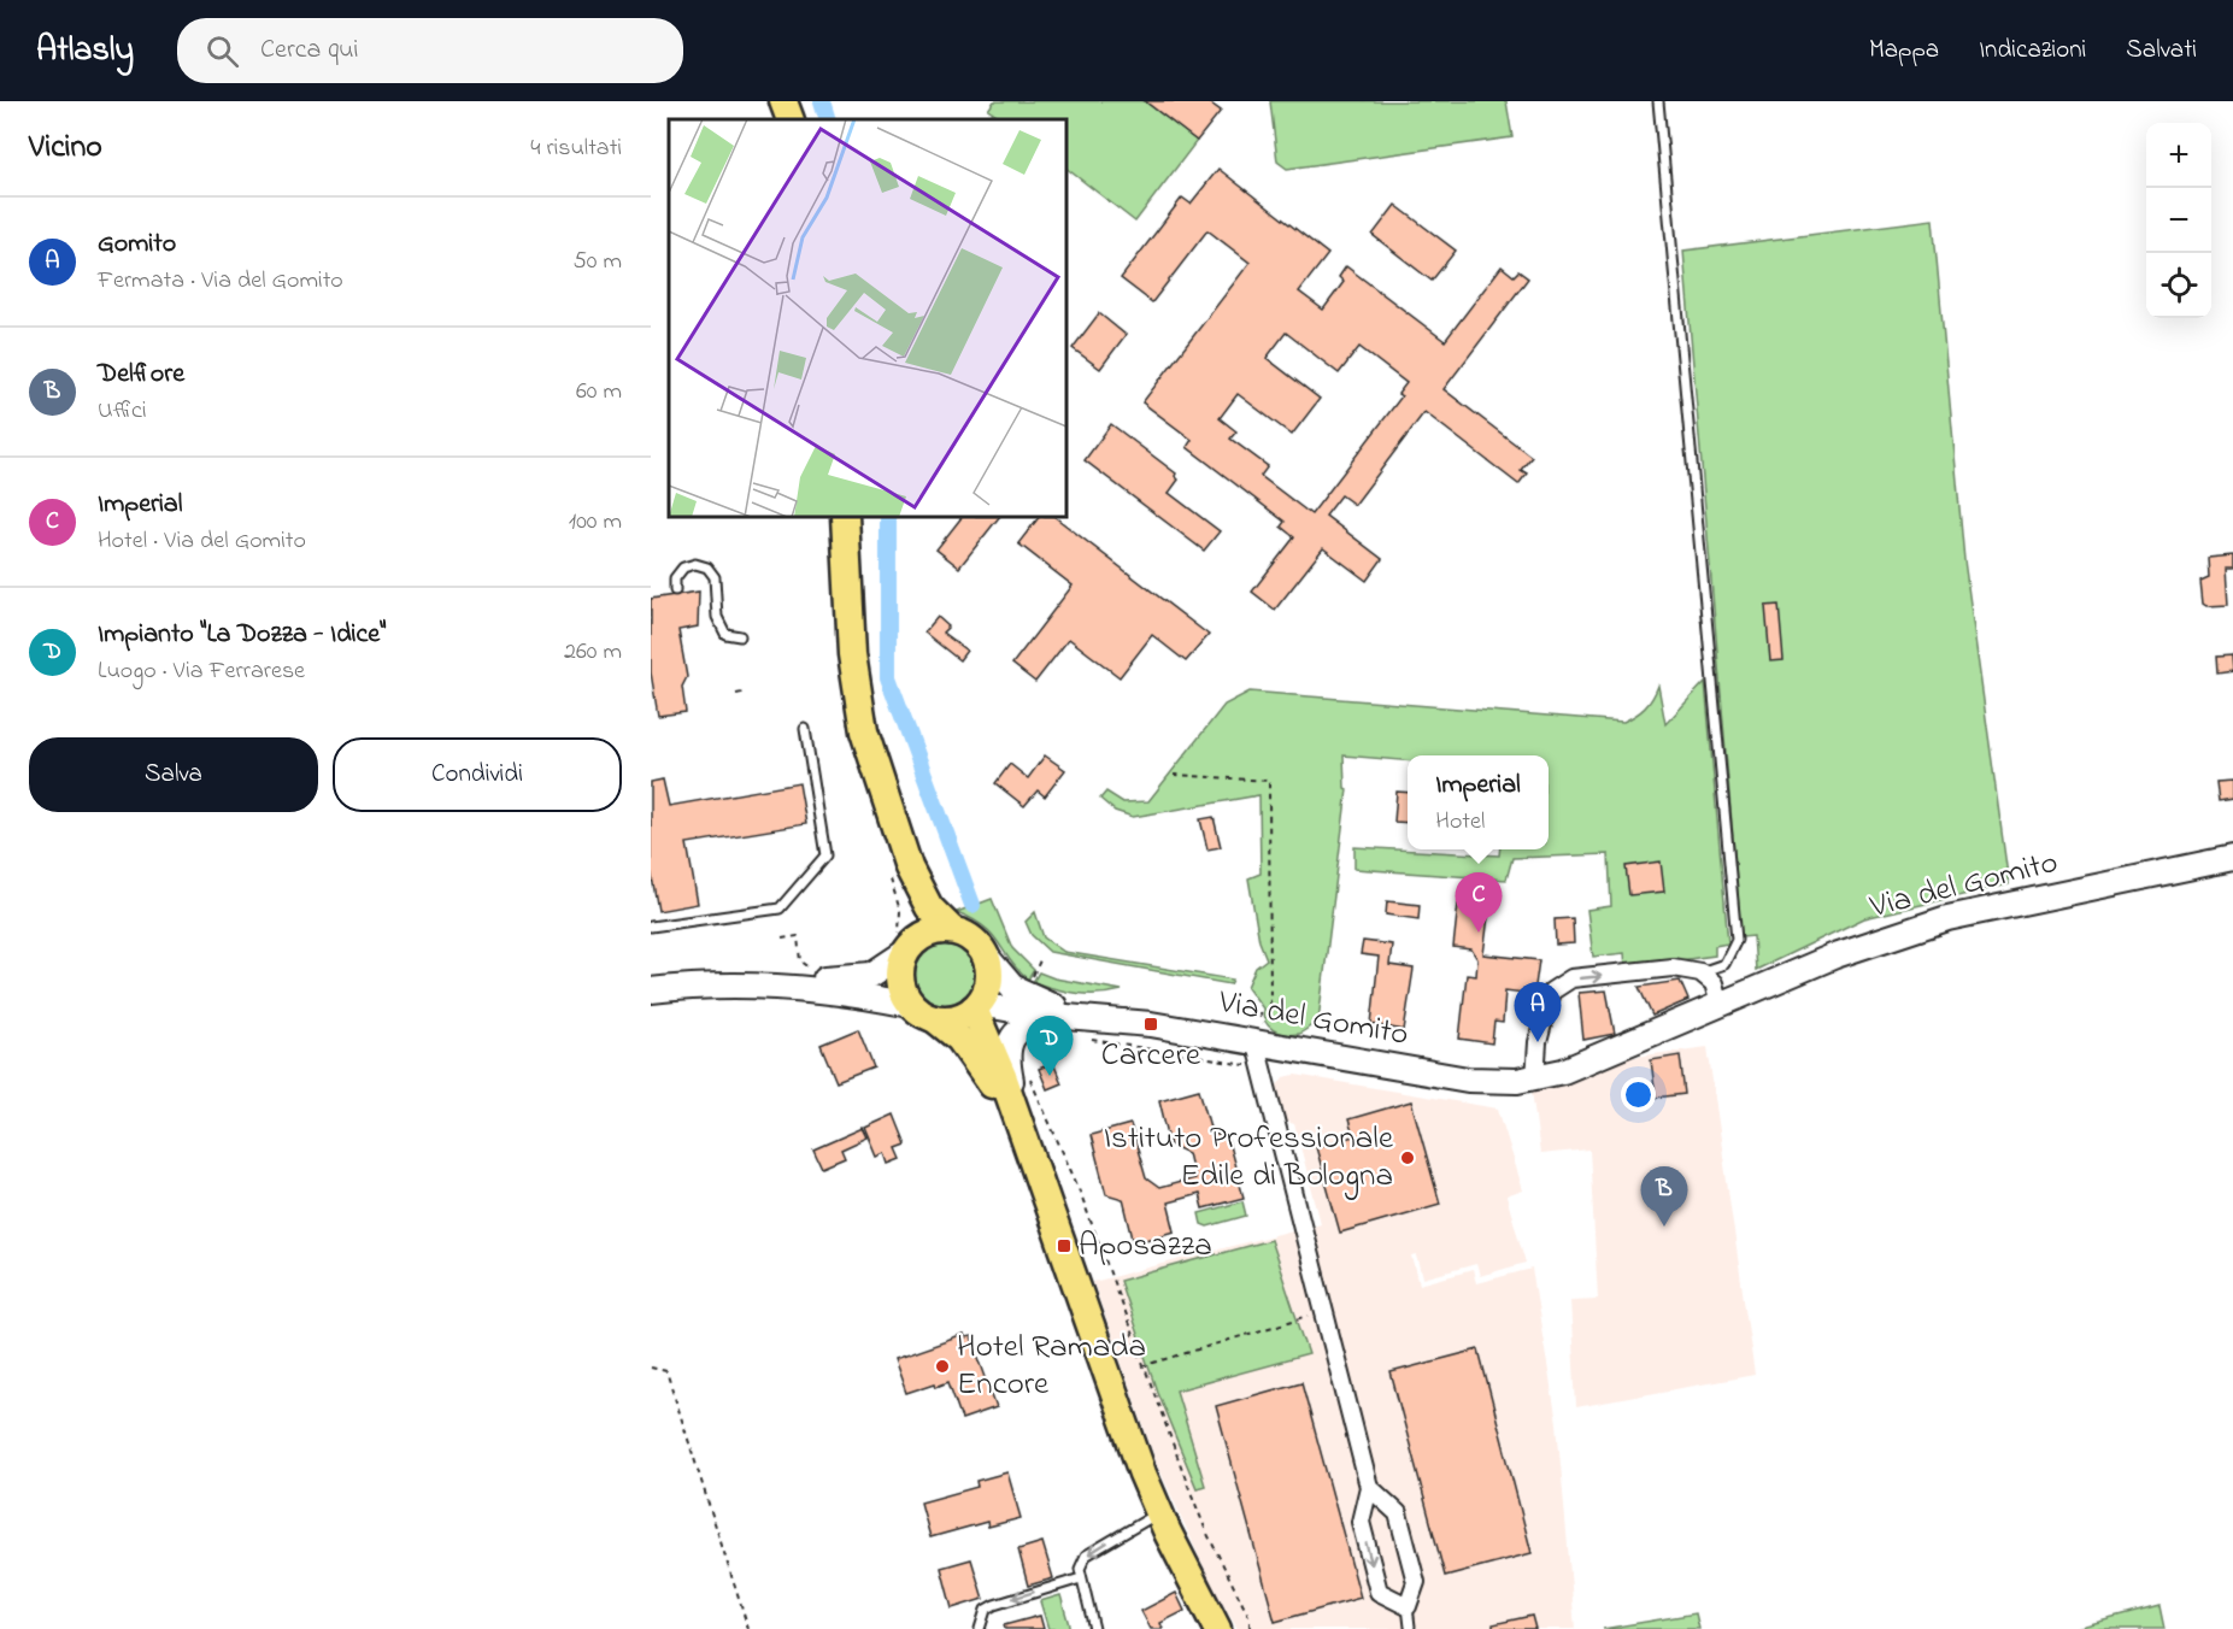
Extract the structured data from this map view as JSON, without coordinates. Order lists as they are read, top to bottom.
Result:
{
  "streets": {
    "street": ["Via del Gomito"]
  },
  "places": {
    "transit": ["Carcere", "Aposazza"],
    "other": ["Istituto Professionale Edile di Bologna", "Hotel Ramada Encore"]
  },
  "page": {
    "header": "Atlasly",
    "search": "Cerca qui",
    "nav": ["Mappa", "Indicazioni", "Salvati"],
    "heading": ["Vicino", "4 risultati"],
    "map_buttons": ["+", "−"],
    "list": [
      {
        "mark": "A",
        "name": "Gomito",
        "note": "Fermata · Via del Gomito",
        "value": "50 m"
      },
      {
        "mark": "B",
        "name": "Delfiore",
        "note": "Uffici",
        "value": "60 m"
      },
      {
        "mark": "C",
        "name": "Imperial",
        "note": "Hotel · Via del Gomito",
        "value": "100 m"
      },
      {
        "mark": "D",
        "name": "Impianto \"La Dozza - Idice\"",
        "note": "Luogo · Via Ferrarese",
        "value": "260 m"
      }
    ],
    "buttons": ["Salva", "Condividi"],
    "popup": ["Imperial", "Hotel"],
    "pins": [
      "C",
      "A",
      "D",
      "B"
    ]
  }
}
